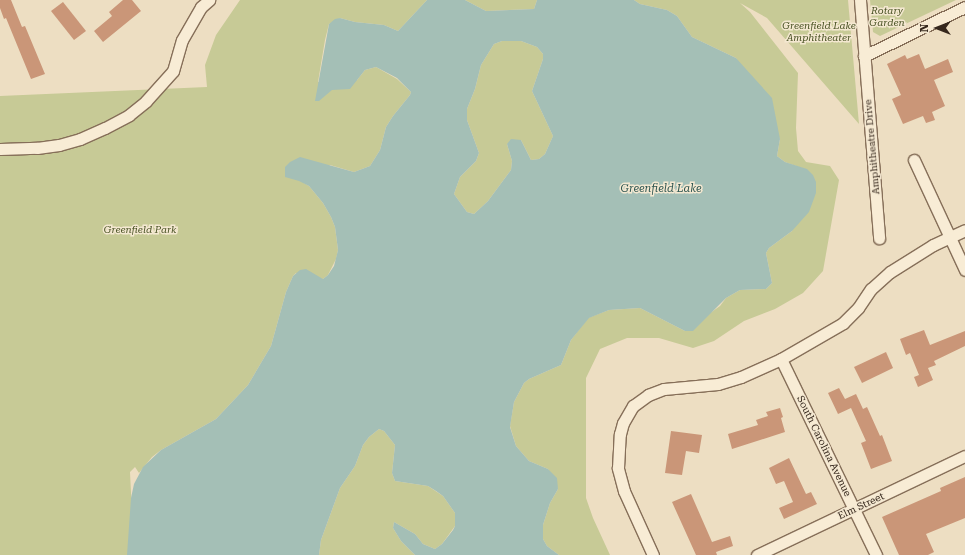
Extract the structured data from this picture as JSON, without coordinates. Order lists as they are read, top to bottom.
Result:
{
  "streets": {
    "street": ["Amphitheatre Drive", "South Carolina Avenue", "Elm Street"]
  },
  "crossings": [
    ["South Carolina Avenue", "Elm Street"]
  ],
  "water": ["Greenfield Lake"],
  "parks": ["Rotary Garden", "Greenfield Lake Amphitheater", "Greenfield Park"],
  "north": "left"
}
